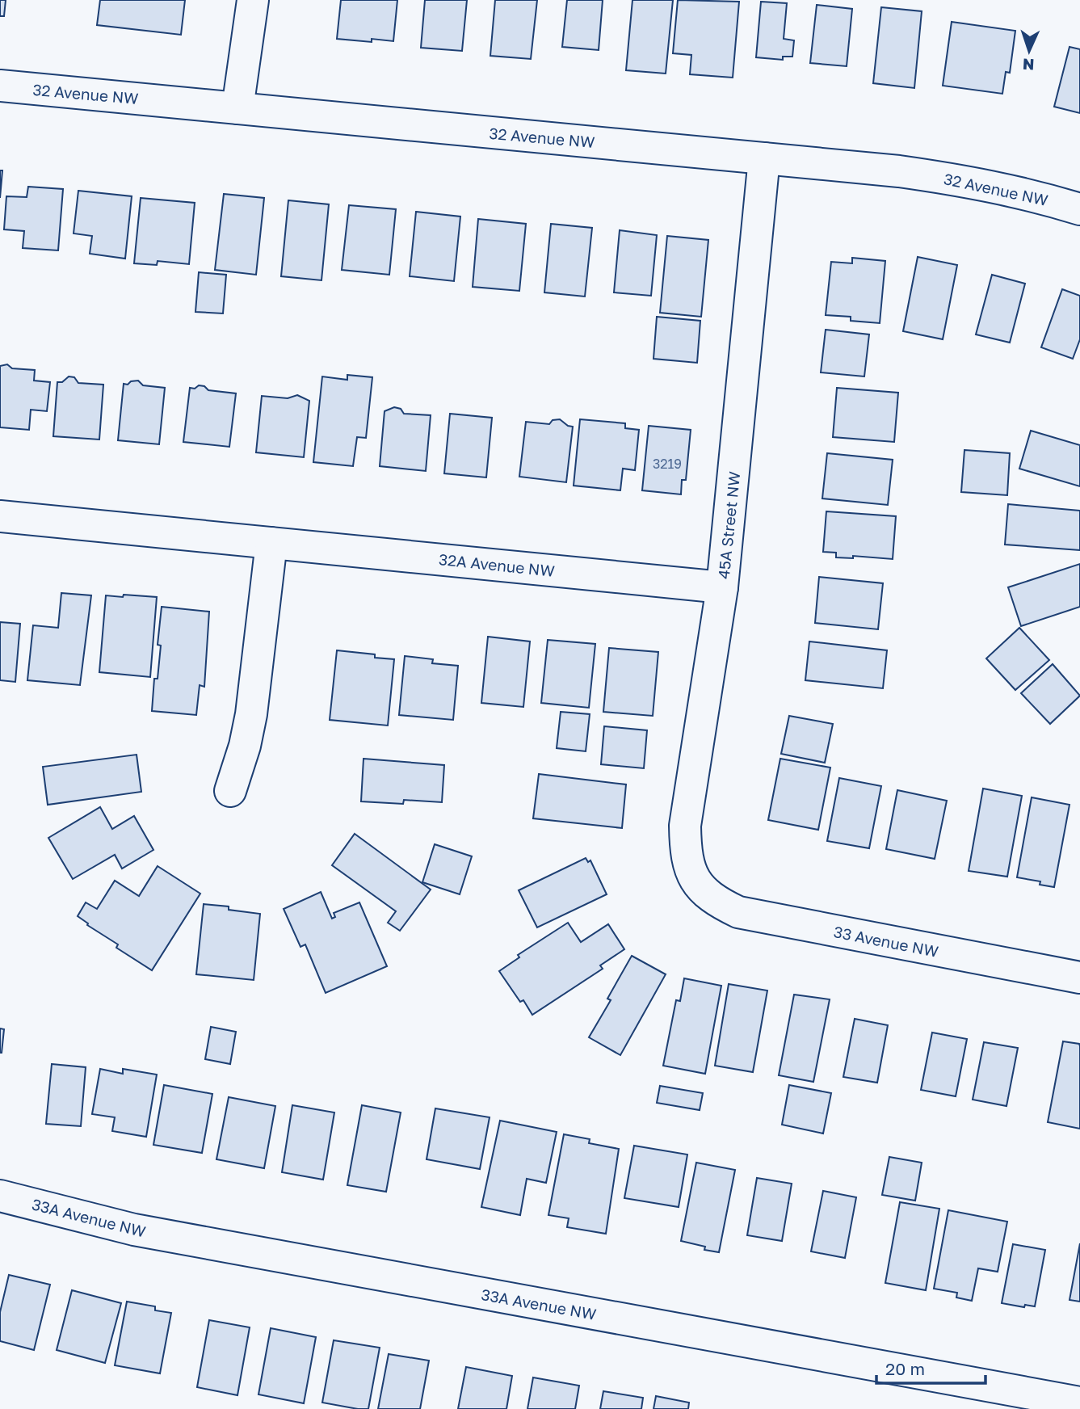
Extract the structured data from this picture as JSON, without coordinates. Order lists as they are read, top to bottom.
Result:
{
  "streets": {
    "street": [
      "32 Avenue NW",
      "45A Street NW",
      "32A Avenue NW",
      "33 Avenue NW",
      "33A Avenue NW"
    ]
  },
  "crossings": [
    ["32 Avenue NW", "45A Street NW"],
    ["45A Street NW", "32A Avenue NW"],
    ["45A Street NW", "33 Avenue NW"]
  ],
  "house_numbers": ["3219"],
  "scale_bar": "20 m",
  "north": "bottom"
}
